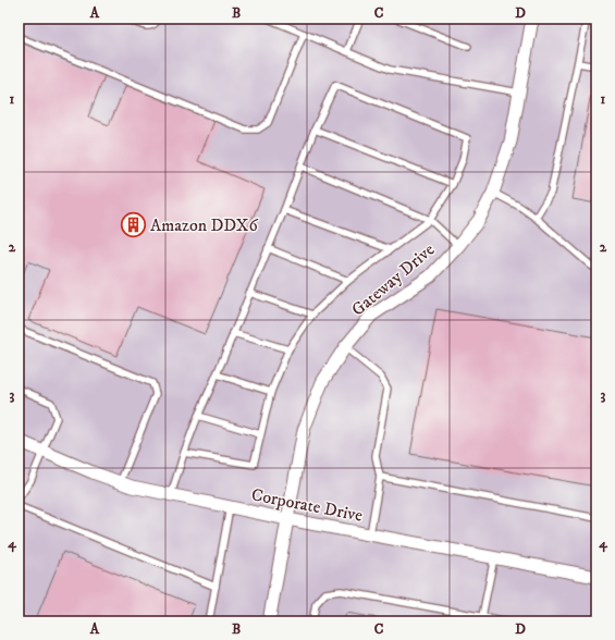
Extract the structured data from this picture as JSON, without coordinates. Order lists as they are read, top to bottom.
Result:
{
  "streets": {
    "street": ["Gateway Drive", "Corporate Drive"]
  },
  "crossings": [
    ["Gateway Drive", "Corporate Drive"]
  ],
  "places": {
    "building": ["Amazon DDX6"]
  },
  "grid": {
    "columns": [
      "A",
      "B",
      "C",
      "D"
    ],
    "rows": [
      "1",
      "2",
      "3",
      "4"
    ]
  }
}
